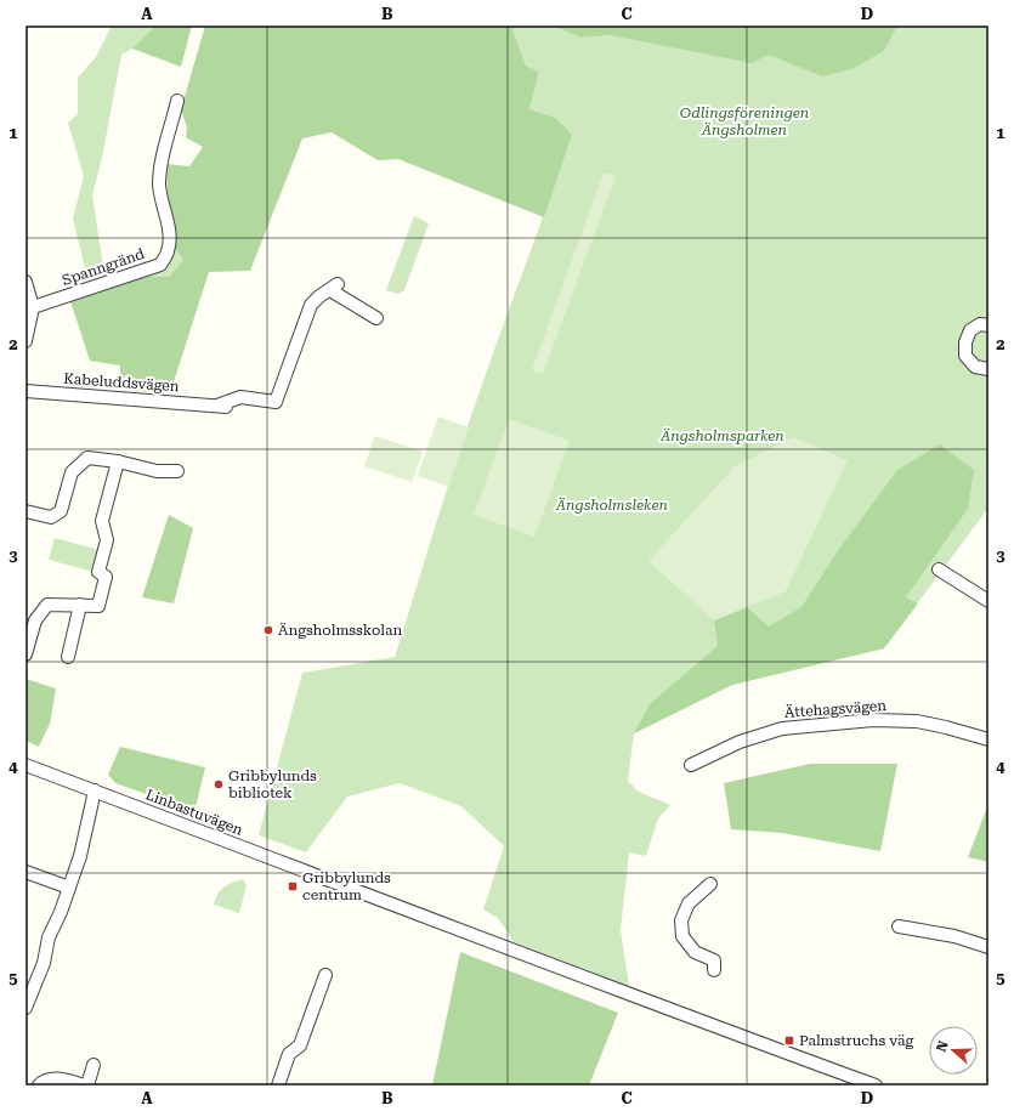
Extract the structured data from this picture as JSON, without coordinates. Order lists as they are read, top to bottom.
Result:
{
  "streets": {
    "street": [
      "Spanngränd",
      "Kabeluddsvägen",
      "Ättehagsvägen",
      "Linbastuvägen"
    ]
  },
  "parks": ["Odlingsföreningen Ängsholmen", "Ängsholmsparken", "Ängsholmsleken"],
  "places": {
    "other": ["Ängsholmsskolan", "Gribbylunds bibliotek"],
    "transit": ["Gribbylunds centrum", "Palmstruchs väg"]
  },
  "north": "left",
  "grid": {
    "columns": [
      "A",
      "B",
      "C",
      "D"
    ],
    "rows": [
      "1",
      "2",
      "3",
      "4",
      "5"
    ]
  }
}
